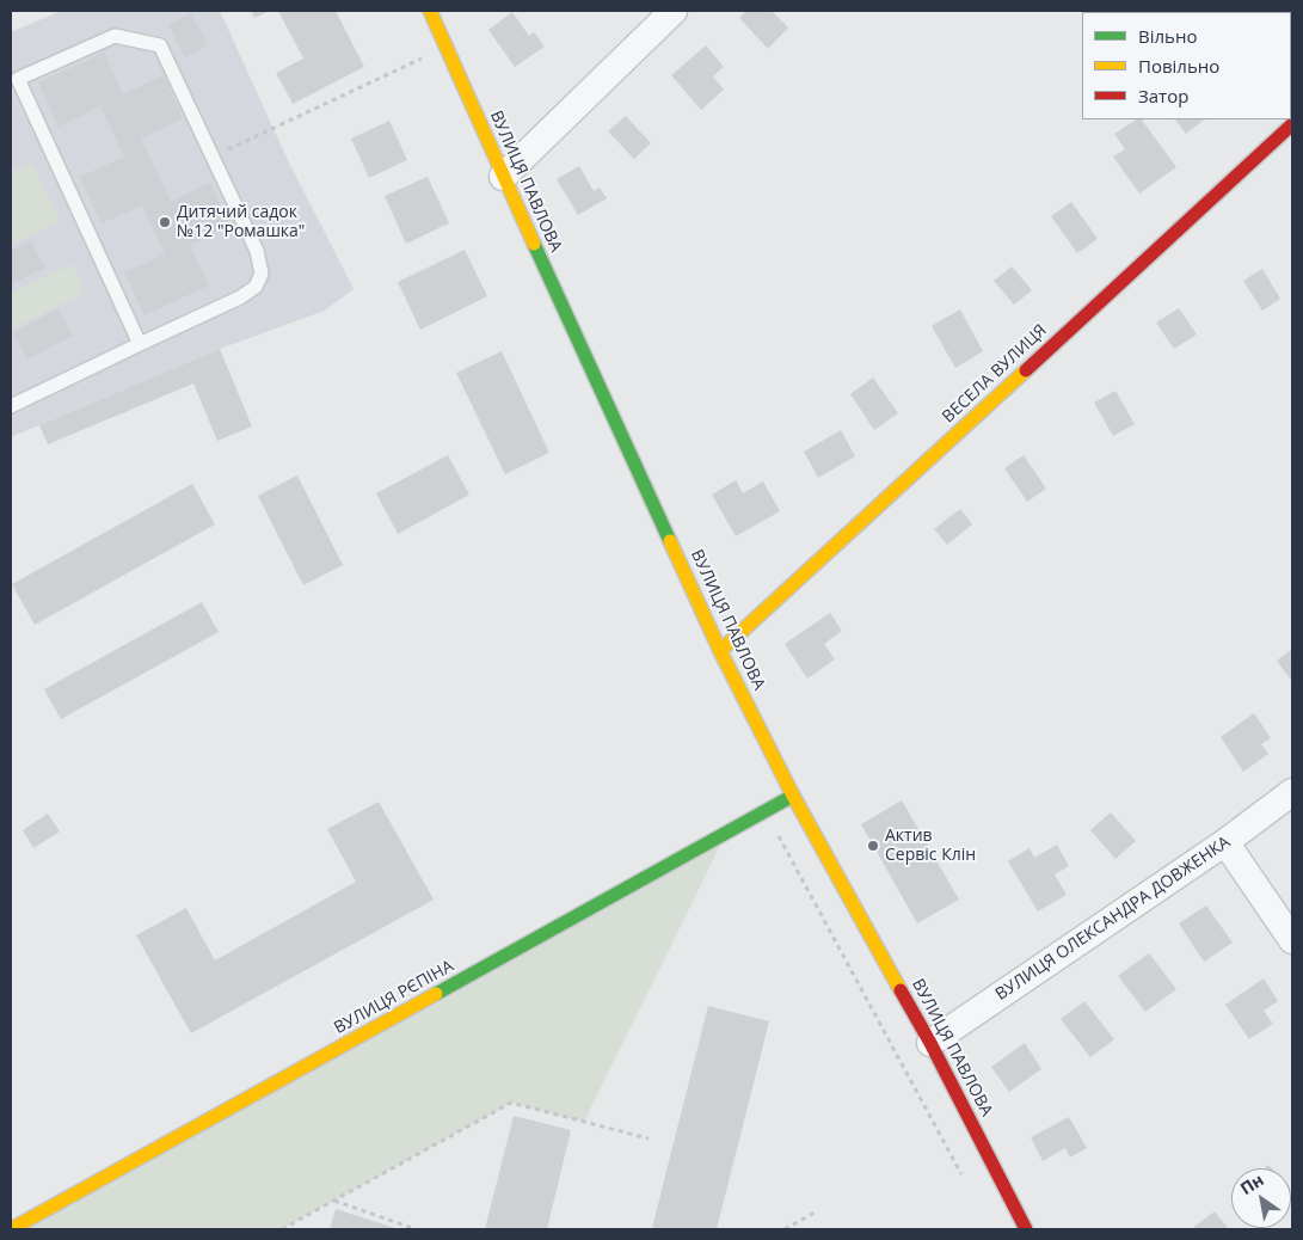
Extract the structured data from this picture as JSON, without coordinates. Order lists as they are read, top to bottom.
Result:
{
  "streets": {
    "street": [
      "ВУЛИЦЯ ПАВЛОВА",
      "ВЕСЕЛА ВУЛИЦЯ",
      "ВУЛИЦЯ ОЛЕКСАНДРА ДОВЖЕНКА",
      "ВУЛИЦЯ РЄПІНА"
    ]
  },
  "crossings": [
    ["ВУЛИЦЯ ПАВЛОВА", "ВЕСЕЛА ВУЛИЦЯ"],
    ["ВУЛИЦЯ ПАВЛОВА", "ВУЛИЦЯ ОЛЕКСАНДРА ДОВЖЕНКА"],
    ["ВУЛИЦЯ ПАВЛОВА", "ВУЛИЦЯ РЄПІНА"]
  ],
  "places": ["Дитячий садок №12 \"Ромашка\"", "Актив Сервiс Клiн"],
  "legend": ["Вільно", "Повільно", "Затор"],
  "north": "top left"
}
